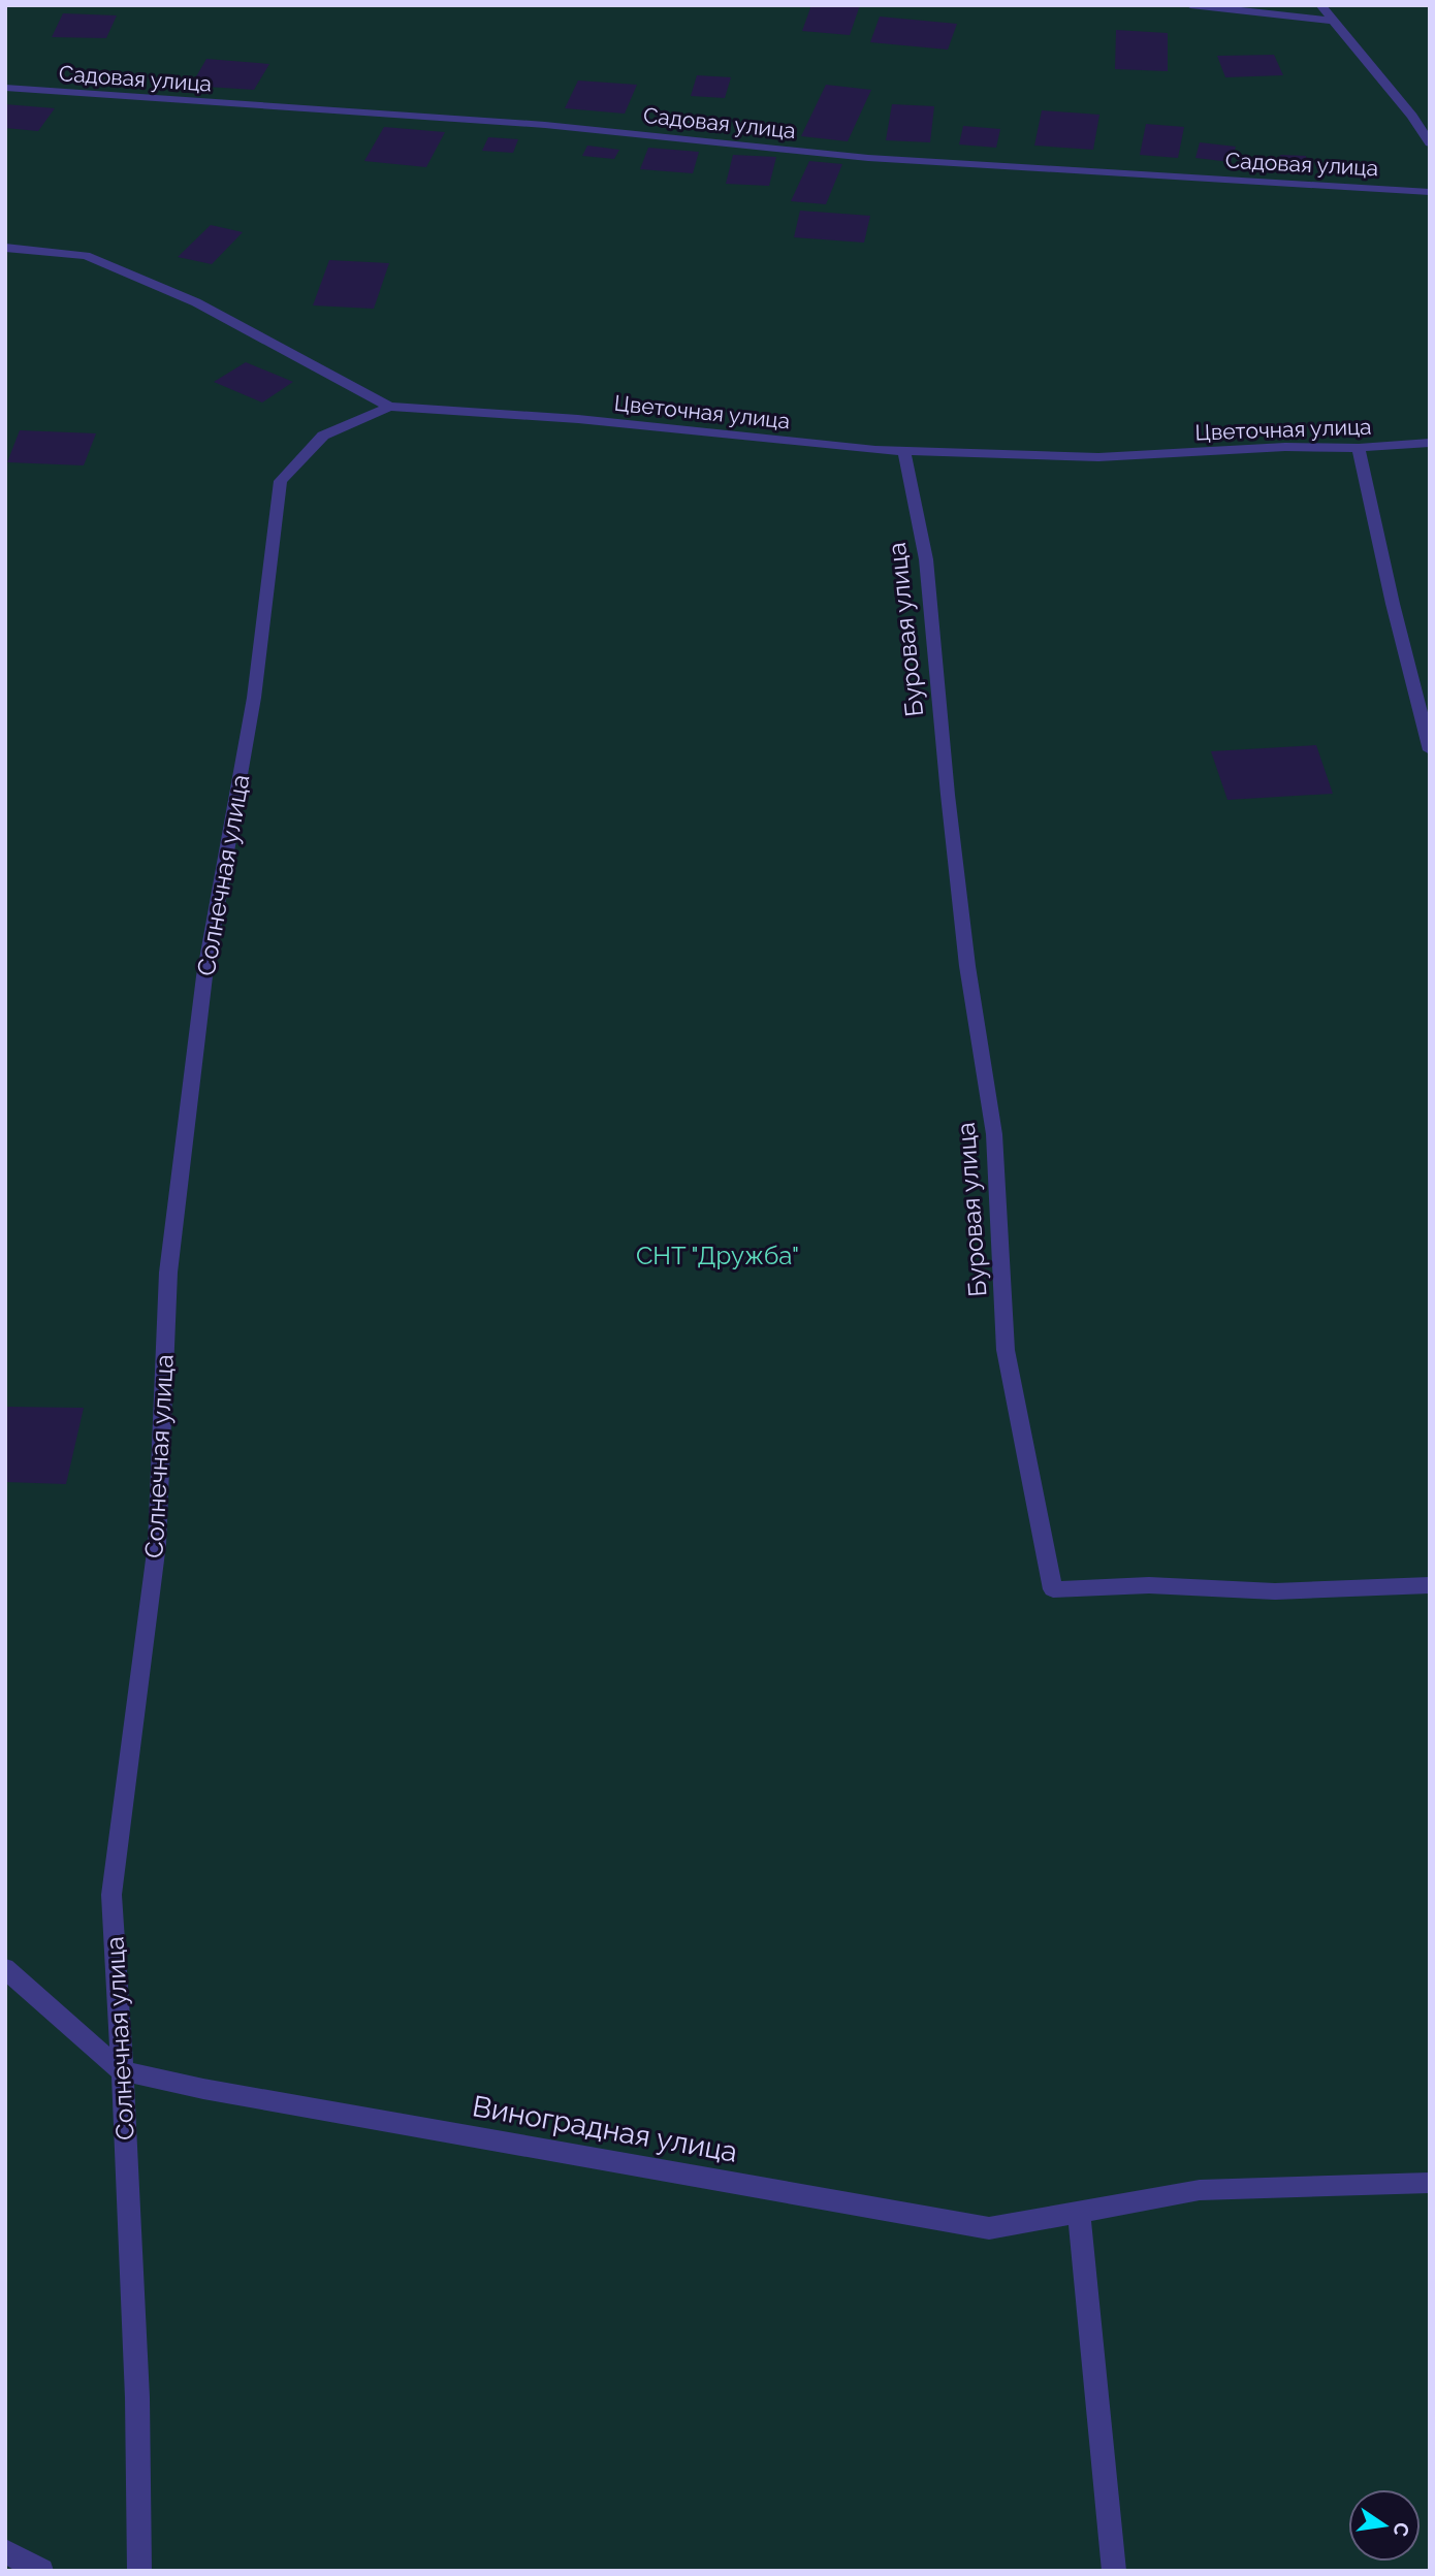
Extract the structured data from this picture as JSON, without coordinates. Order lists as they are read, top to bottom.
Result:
{
  "streets": {
    "street": [
      "Садовая улица",
      "Цветочная улица",
      "Буровая улица",
      "Солнечная улица",
      "Виноградная улица"
    ]
  },
  "crossings": [
    ["Цветочная улица", "Буровая улица"],
    ["Цветочная улица", "Солнечная улица"],
    ["Солнечная улица", "Виноградная улица"]
  ],
  "parks": ["СНТ \"Дружба\""],
  "north": "right"
}
